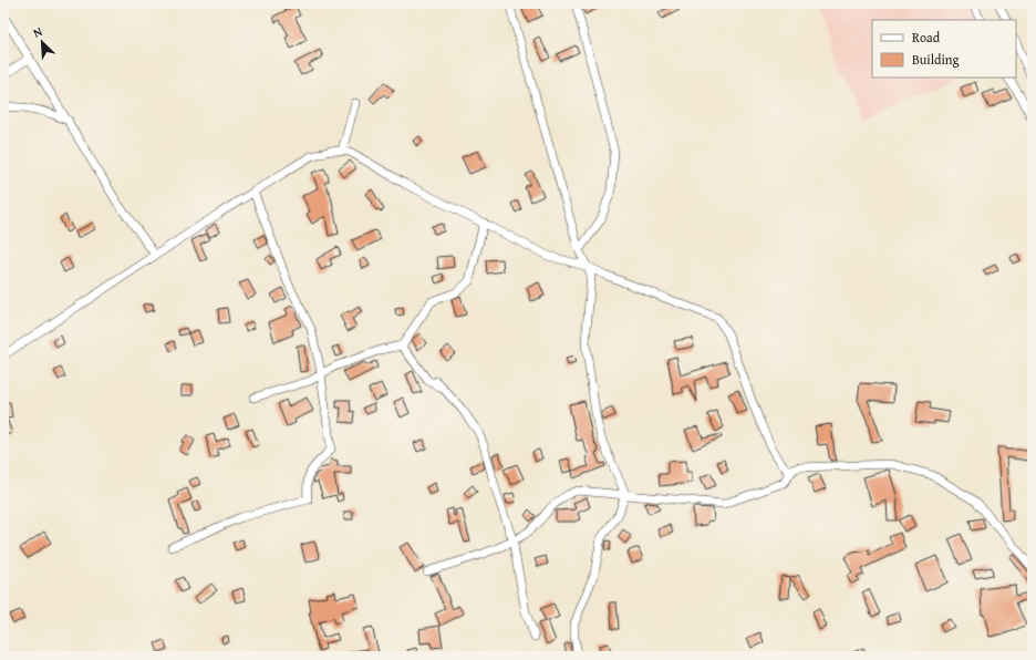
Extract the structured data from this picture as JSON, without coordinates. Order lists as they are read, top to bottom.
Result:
{
  "legend": ["Road", "Building"],
  "north": "top left"
}
